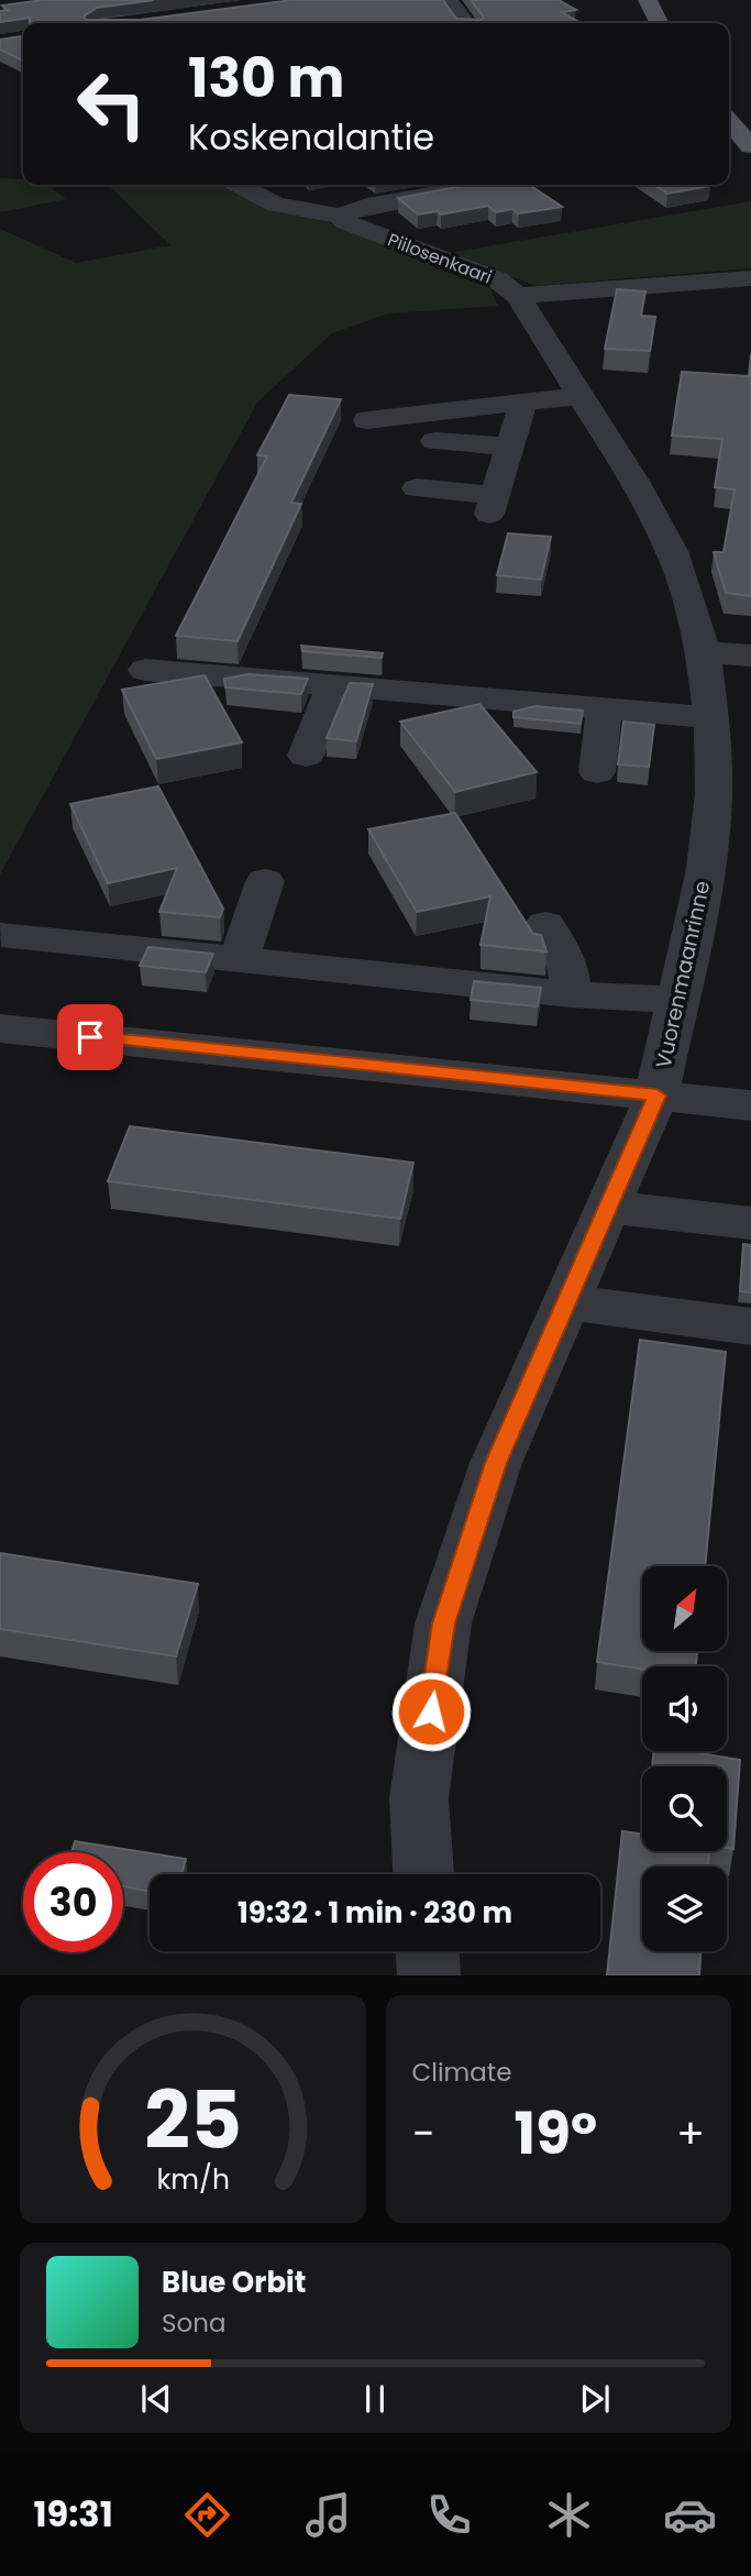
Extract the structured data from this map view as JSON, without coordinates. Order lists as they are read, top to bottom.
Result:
{
  "streets": {
    "street": ["Piilosenkaari", "Vuorenmaanrinne"]
  },
  "crossings": [
    ["Piilosenkaari", "Vuorenmaanrinne"]
  ],
  "north": "top right",
  "page": {
    "turn": ["130 m", "Koskenalantie"],
    "limit": "30",
    "trip": "19:32 · 1 min · 230 m",
    "tile": "Climate",
    "heat": ["−", "19°", "+"],
    "song": ["Blue Orbit", "Sona"],
    "tabs": "19:31",
    "gauge": ["25", "km/h"]
  }
}
